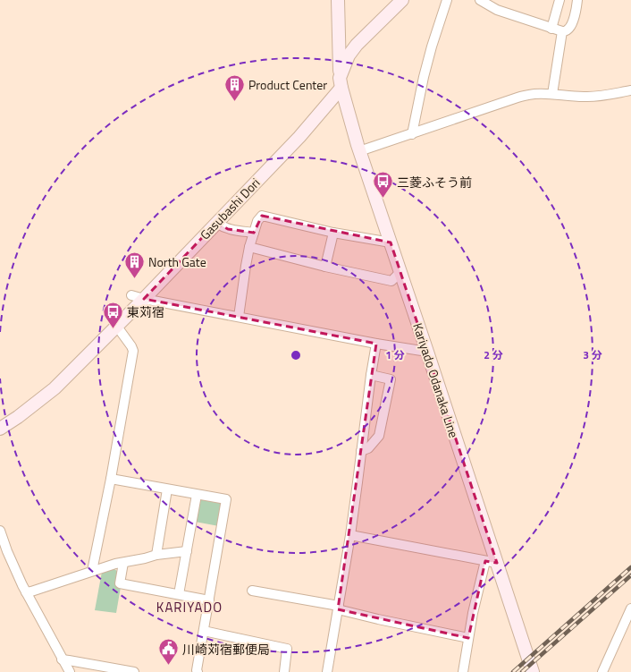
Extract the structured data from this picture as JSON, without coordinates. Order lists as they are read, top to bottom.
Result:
{
  "streets": {
    "street": ["Gasubashi Dori", "Kariyado Odanaka Line"]
  },
  "crossings": [
    ["Gasubashi Dori", "Kariyado Odanaka Line"]
  ],
  "districts": ["KARIYADO"],
  "places": {
    "building": ["Product Center", "North Gate"],
    "bus stop": ["三菱ふそう前", "東苅宿"],
    "public building": ["川崎苅宿郵便局"]
  },
  "rings": ["1 分", "2 分", "3 分"]
}
